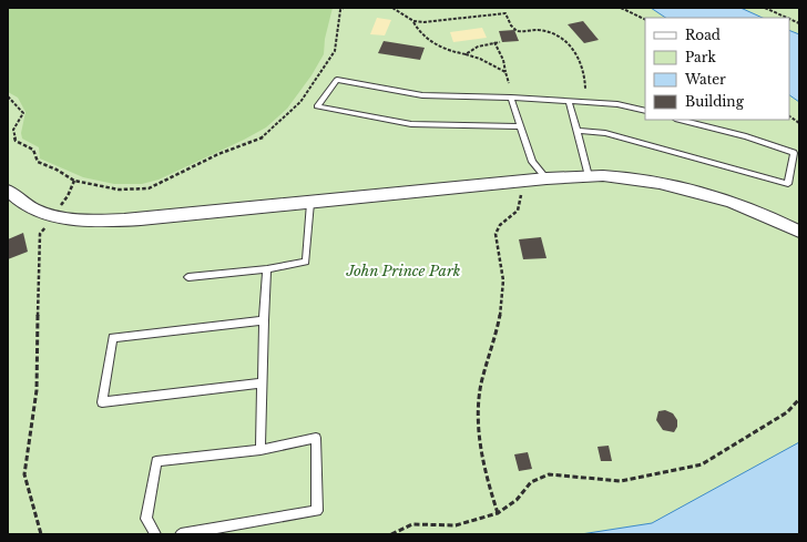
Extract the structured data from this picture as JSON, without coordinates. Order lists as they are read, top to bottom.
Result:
{
  "parks": ["John Prince Park"],
  "legend": [
    "Road",
    "Park",
    "Water",
    "Building"
  ]
}
